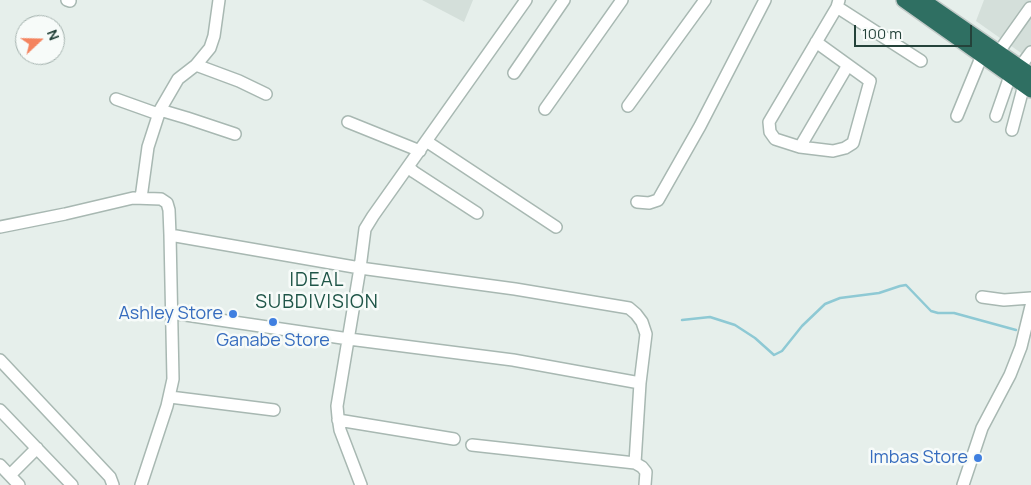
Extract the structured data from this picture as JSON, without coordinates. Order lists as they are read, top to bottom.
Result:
{
  "districts": ["IDEAL SUBDIVISION"],
  "places": ["Ashley Store", "Ganabe Store", "Imbas Store"],
  "scale_bar": "100 m",
  "north": "right"
}
